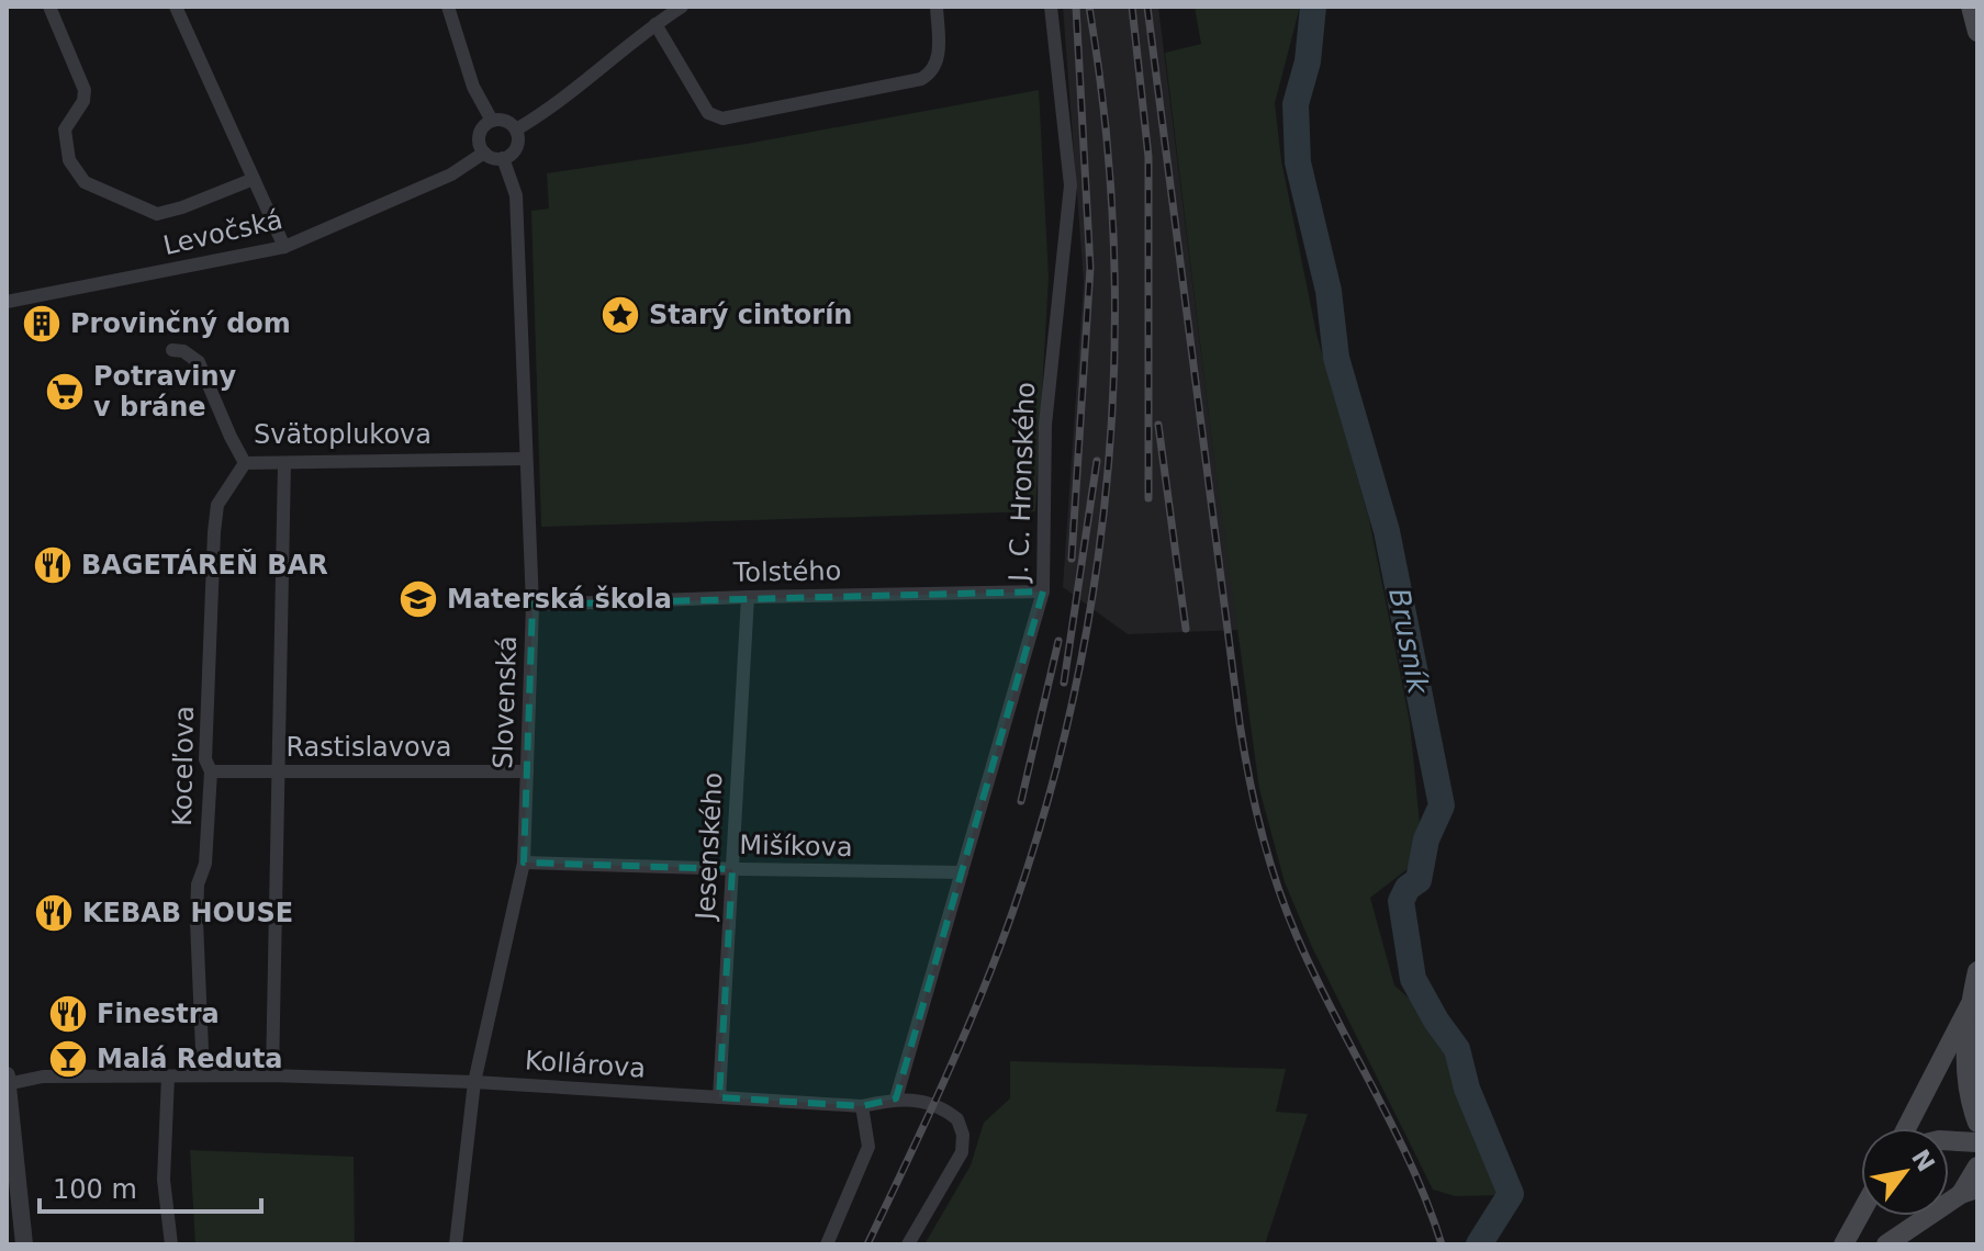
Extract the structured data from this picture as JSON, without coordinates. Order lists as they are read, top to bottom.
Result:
{
  "streets": {
    "street": [
      "Levočská",
      "Svätoplukova",
      "J. C. Hronského",
      "Tolstého",
      "Slovenská",
      "Rastislavova",
      "Koceľova",
      "Jesenského",
      "Mišíkova",
      "Kollárova"
    ]
  },
  "crossings": [
    ["Levočská", "Slovenská"],
    ["Svätoplukova", "Slovenská"],
    ["Svätoplukova", "Koceľova"],
    ["J. C. Hronského", "Tolstého"],
    ["J. C. Hronského", "Mišíkova"],
    ["J. C. Hronského", "Kollárova"],
    ["Tolstého", "Slovenská"],
    ["Tolstého", "Jesenského"],
    ["Slovenská", "Rastislavova"],
    ["Slovenská", "Mišíkova"],
    ["Slovenská", "Kollárova"],
    ["Rastislavova", "Koceľova"],
    ["Koceľova", "Kollárova"],
    ["Jesenského", "Mišíkova"],
    ["Jesenského", "Kollárova"]
  ],
  "water": ["Brusník"],
  "places": {
    "place": ["Starý cintorín"],
    "building": ["Provinčný dom"],
    "supermarket": ["Potraviny v bráne"],
    "restaurant": ["BAGETÁREŇ BAR", "KEBAB HOUSE", "Finestra"],
    "school or university": ["Materská škola"],
    "bar": ["Malá Reduta"]
  },
  "scale_bar": "100 m",
  "north": "top right"
}
